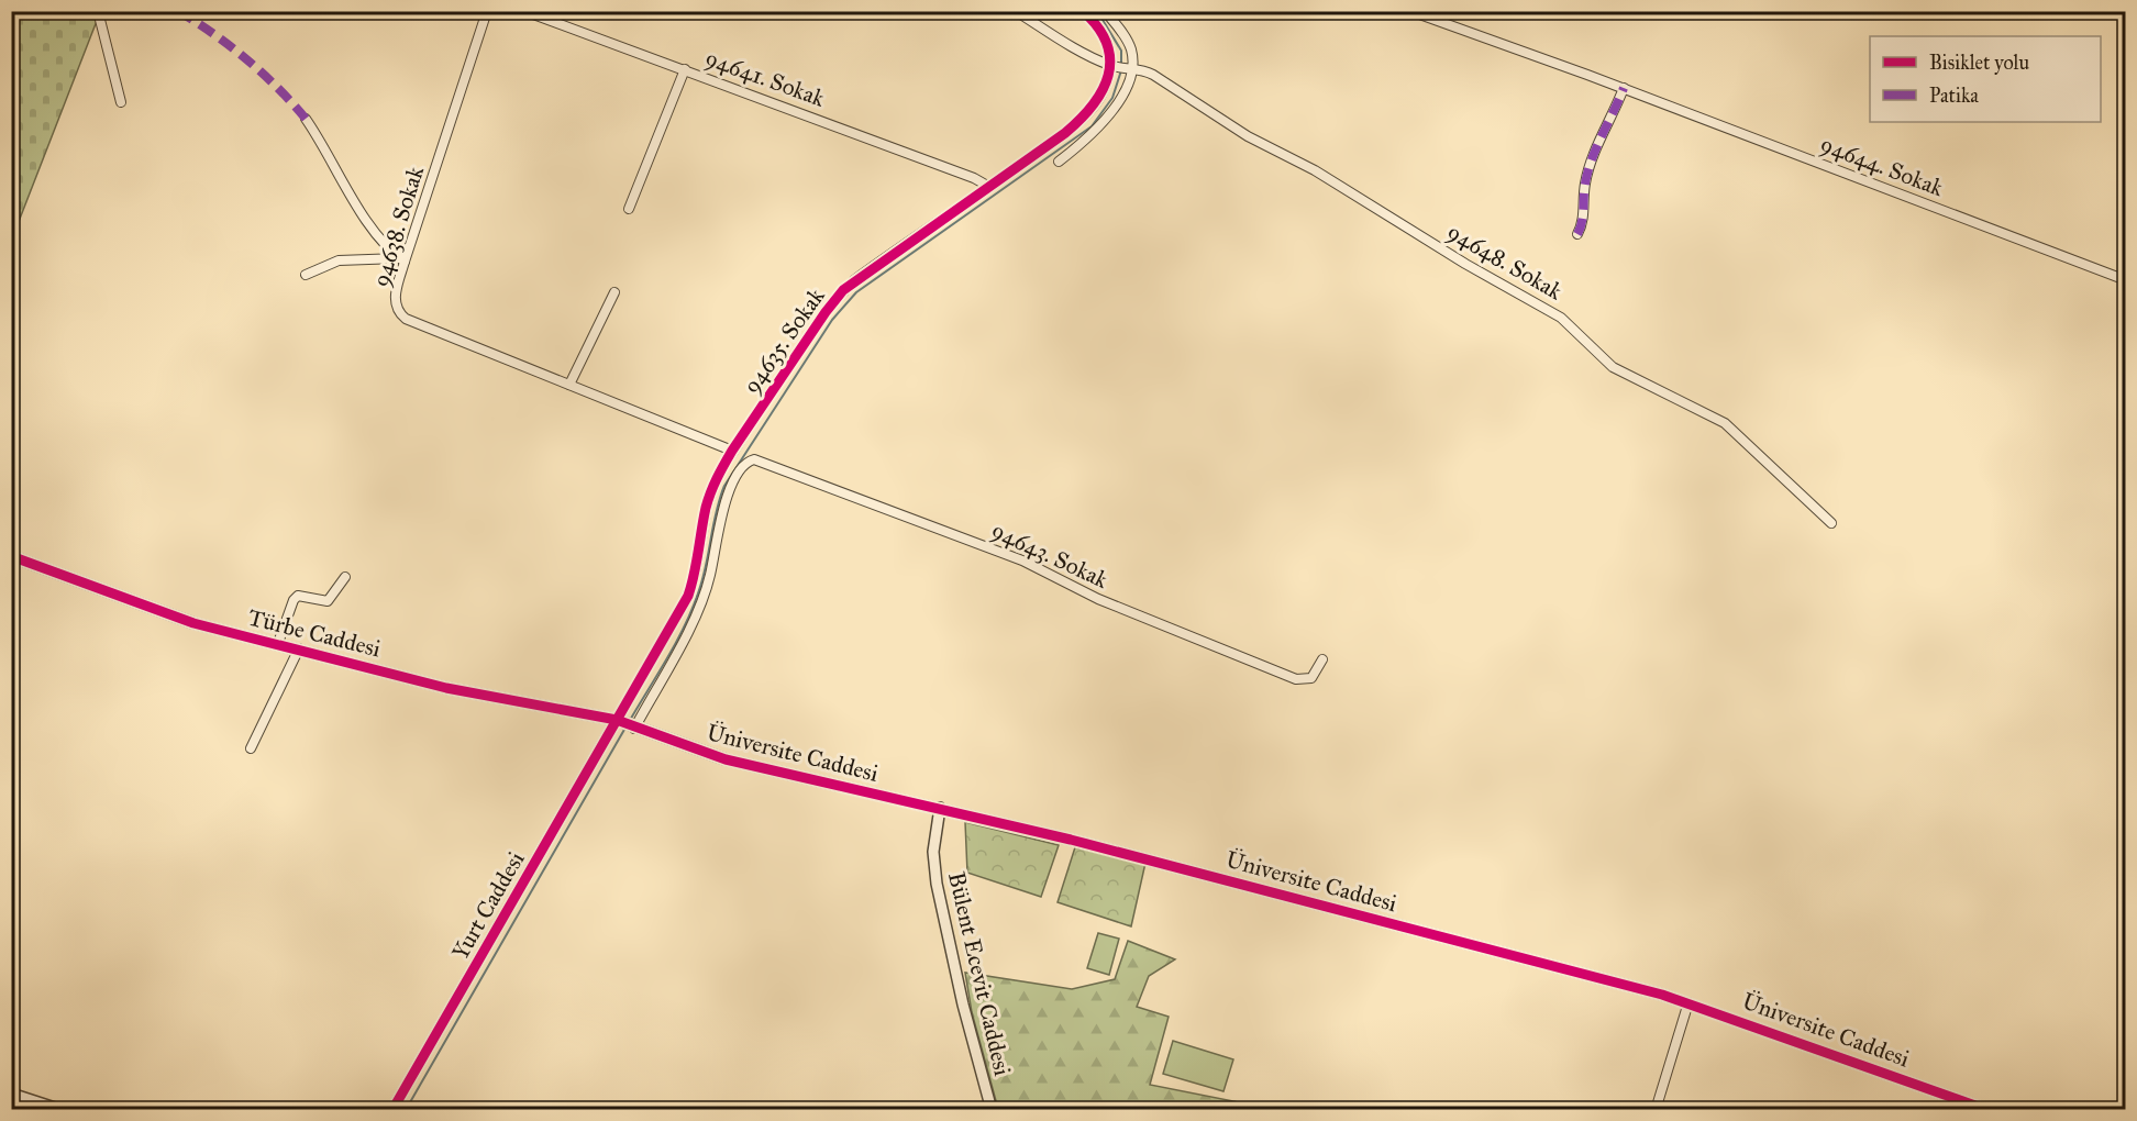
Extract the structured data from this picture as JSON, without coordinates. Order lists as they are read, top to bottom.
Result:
{
  "streets": {
    "street": [
      "94641. Sokak",
      "94644. Sokak",
      "94638. Sokak",
      "94648. Sokak",
      "94635. Sokak",
      "94643. Sokak",
      "Türbe Caddesi",
      "Üniversite Caddesi",
      "Yurt Caddesi",
      "Bülent Ecevit Caddesi"
    ]
  },
  "crossings": [
    ["94641. Sokak", "94635. Sokak"],
    ["94638. Sokak", "94635. Sokak"],
    ["94648. Sokak", "94635. Sokak"],
    ["94635. Sokak", "Türbe Caddesi"],
    ["94635. Sokak", "Üniversite Caddesi"],
    ["94635. Sokak", "Yurt Caddesi"],
    ["94643. Sokak", "Üniversite Caddesi"],
    ["Türbe Caddesi", "Üniversite Caddesi"],
    ["Türbe Caddesi", "Yurt Caddesi"],
    ["Üniversite Caddesi", "Yurt Caddesi"],
    ["Üniversite Caddesi", "Bülent Ecevit Caddesi"]
  ],
  "legend": ["Bisiklet yolu", "Patika"]
}
